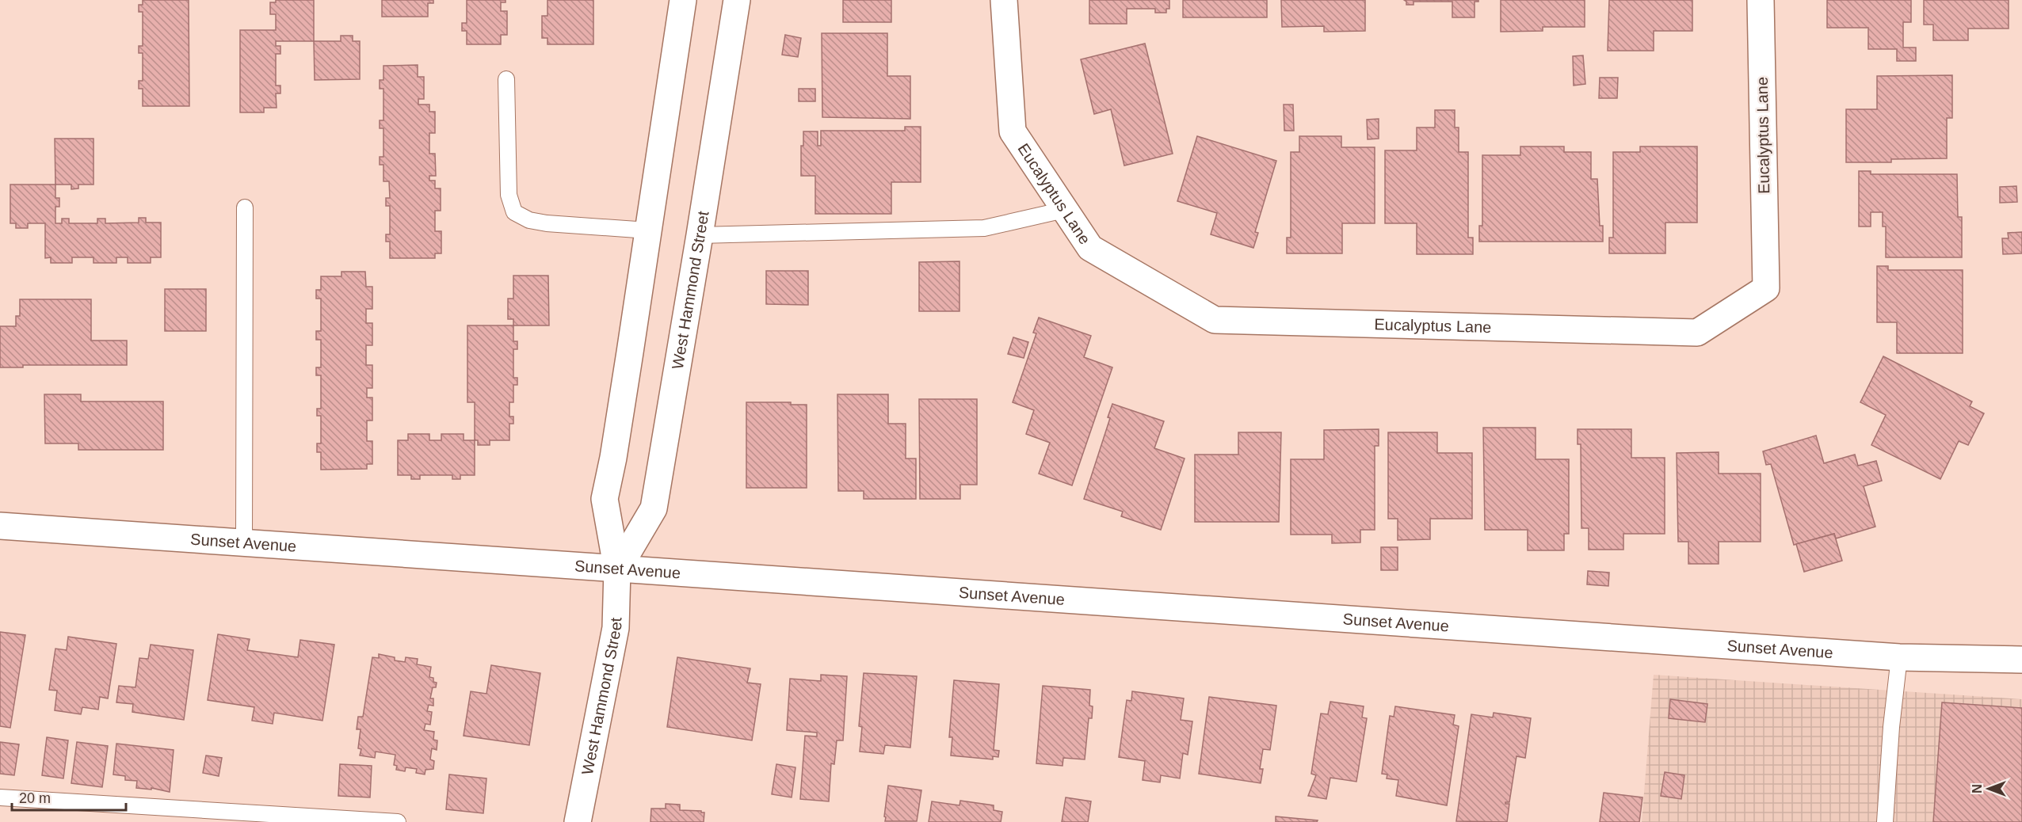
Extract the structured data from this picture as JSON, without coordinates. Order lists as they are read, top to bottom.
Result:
{
  "streets": {
    "street": ["Eucalyptus Lane", "West Hammond Street", "Sunset Avenue"]
  },
  "crossings": [
    ["West Hammond Street", "Sunset Avenue"]
  ],
  "scale_bar": "20 m",
  "north": "left"
}
